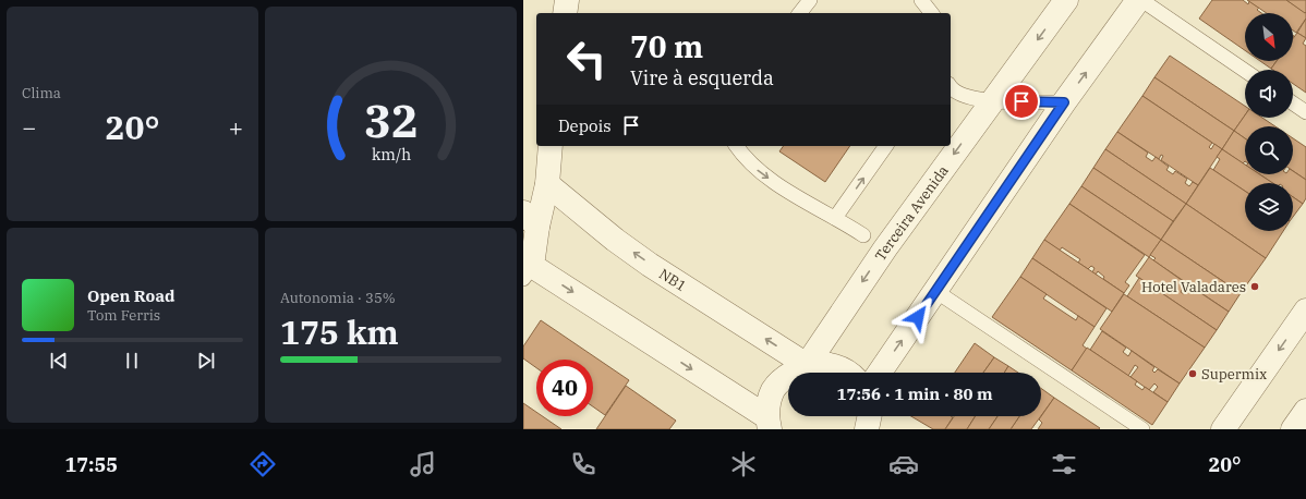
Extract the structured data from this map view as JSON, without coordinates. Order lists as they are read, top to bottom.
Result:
{
  "streets": {
    "street": ["Terceira Avenida", "NB1"]
  },
  "crossings": [
    ["Terceira Avenida", "NB1"]
  ],
  "places": ["Hotel Valadares", "Supermix"],
  "north": "bottom right",
  "page": {
    "tile": [
      "Clima",
      ["Autonomia · 35%", "175 km"]
    ],
    "turn": ["70 m", "Vire à esquerda"],
    "then": "Depois",
    "heat": ["−", "20°", "+"],
    "song": ["Open Road", "Tom Ferris"],
    "limit": "40",
    "trip": "17:56 · 1 min · 80 m",
    "tabs": ["17:55", "20°"],
    "gauge": ["32", "km/h"]
  }
}
